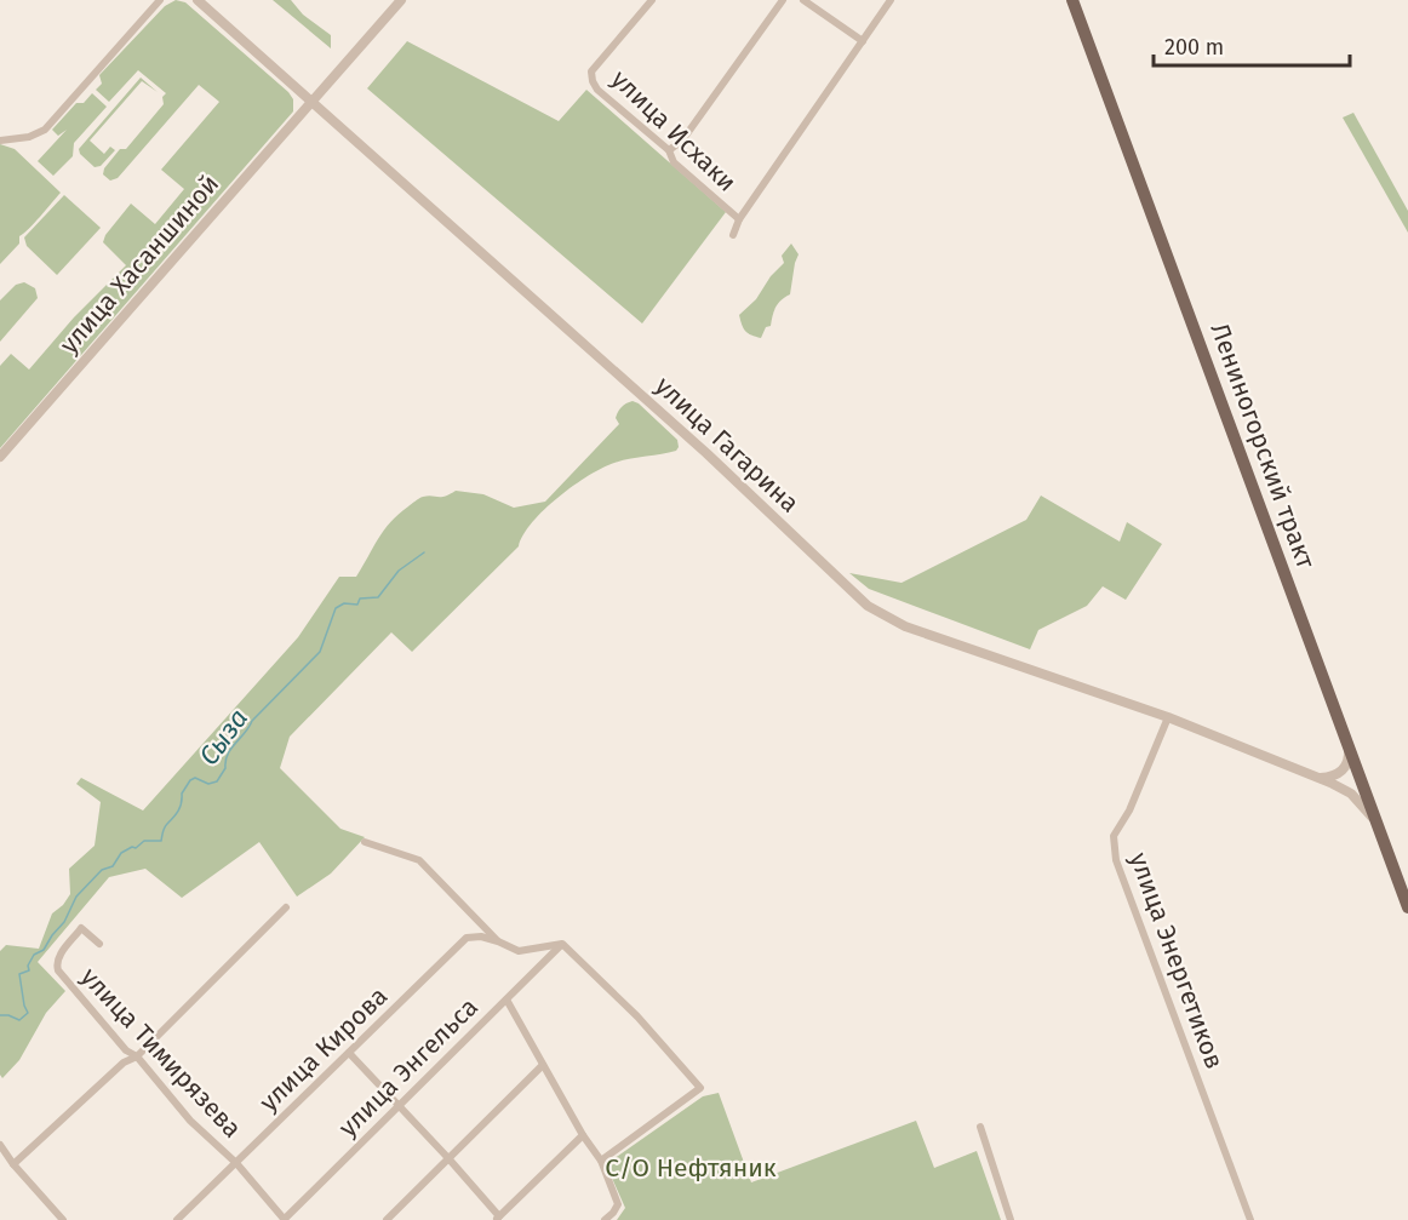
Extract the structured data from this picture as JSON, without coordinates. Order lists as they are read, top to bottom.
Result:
{
  "streets": {
    "main road": ["Лениногорский тракт"],
    "street": [
      "улица Исхаки",
      "улица Хасаншиной",
      "улица Гагарина",
      "улица Энергетиков",
      "улица Кирова",
      "улица Тимирязева",
      "улица Энгельса"
    ]
  },
  "crossings": [
    ["улица Хасаншиной", "улица Гагарина"],
    ["улица Гагарина", "Лениногорский тракт"],
    ["улица Гагарина", "улица Энергетиков"],
    ["улица Кирова", "улица Тимирязева"],
    ["улица Тимирязева", "улица Энгельса"]
  ],
  "water": ["Сыза"],
  "parks": ["С/О Нефтяник"],
  "scale_bar": "200 m"
}
